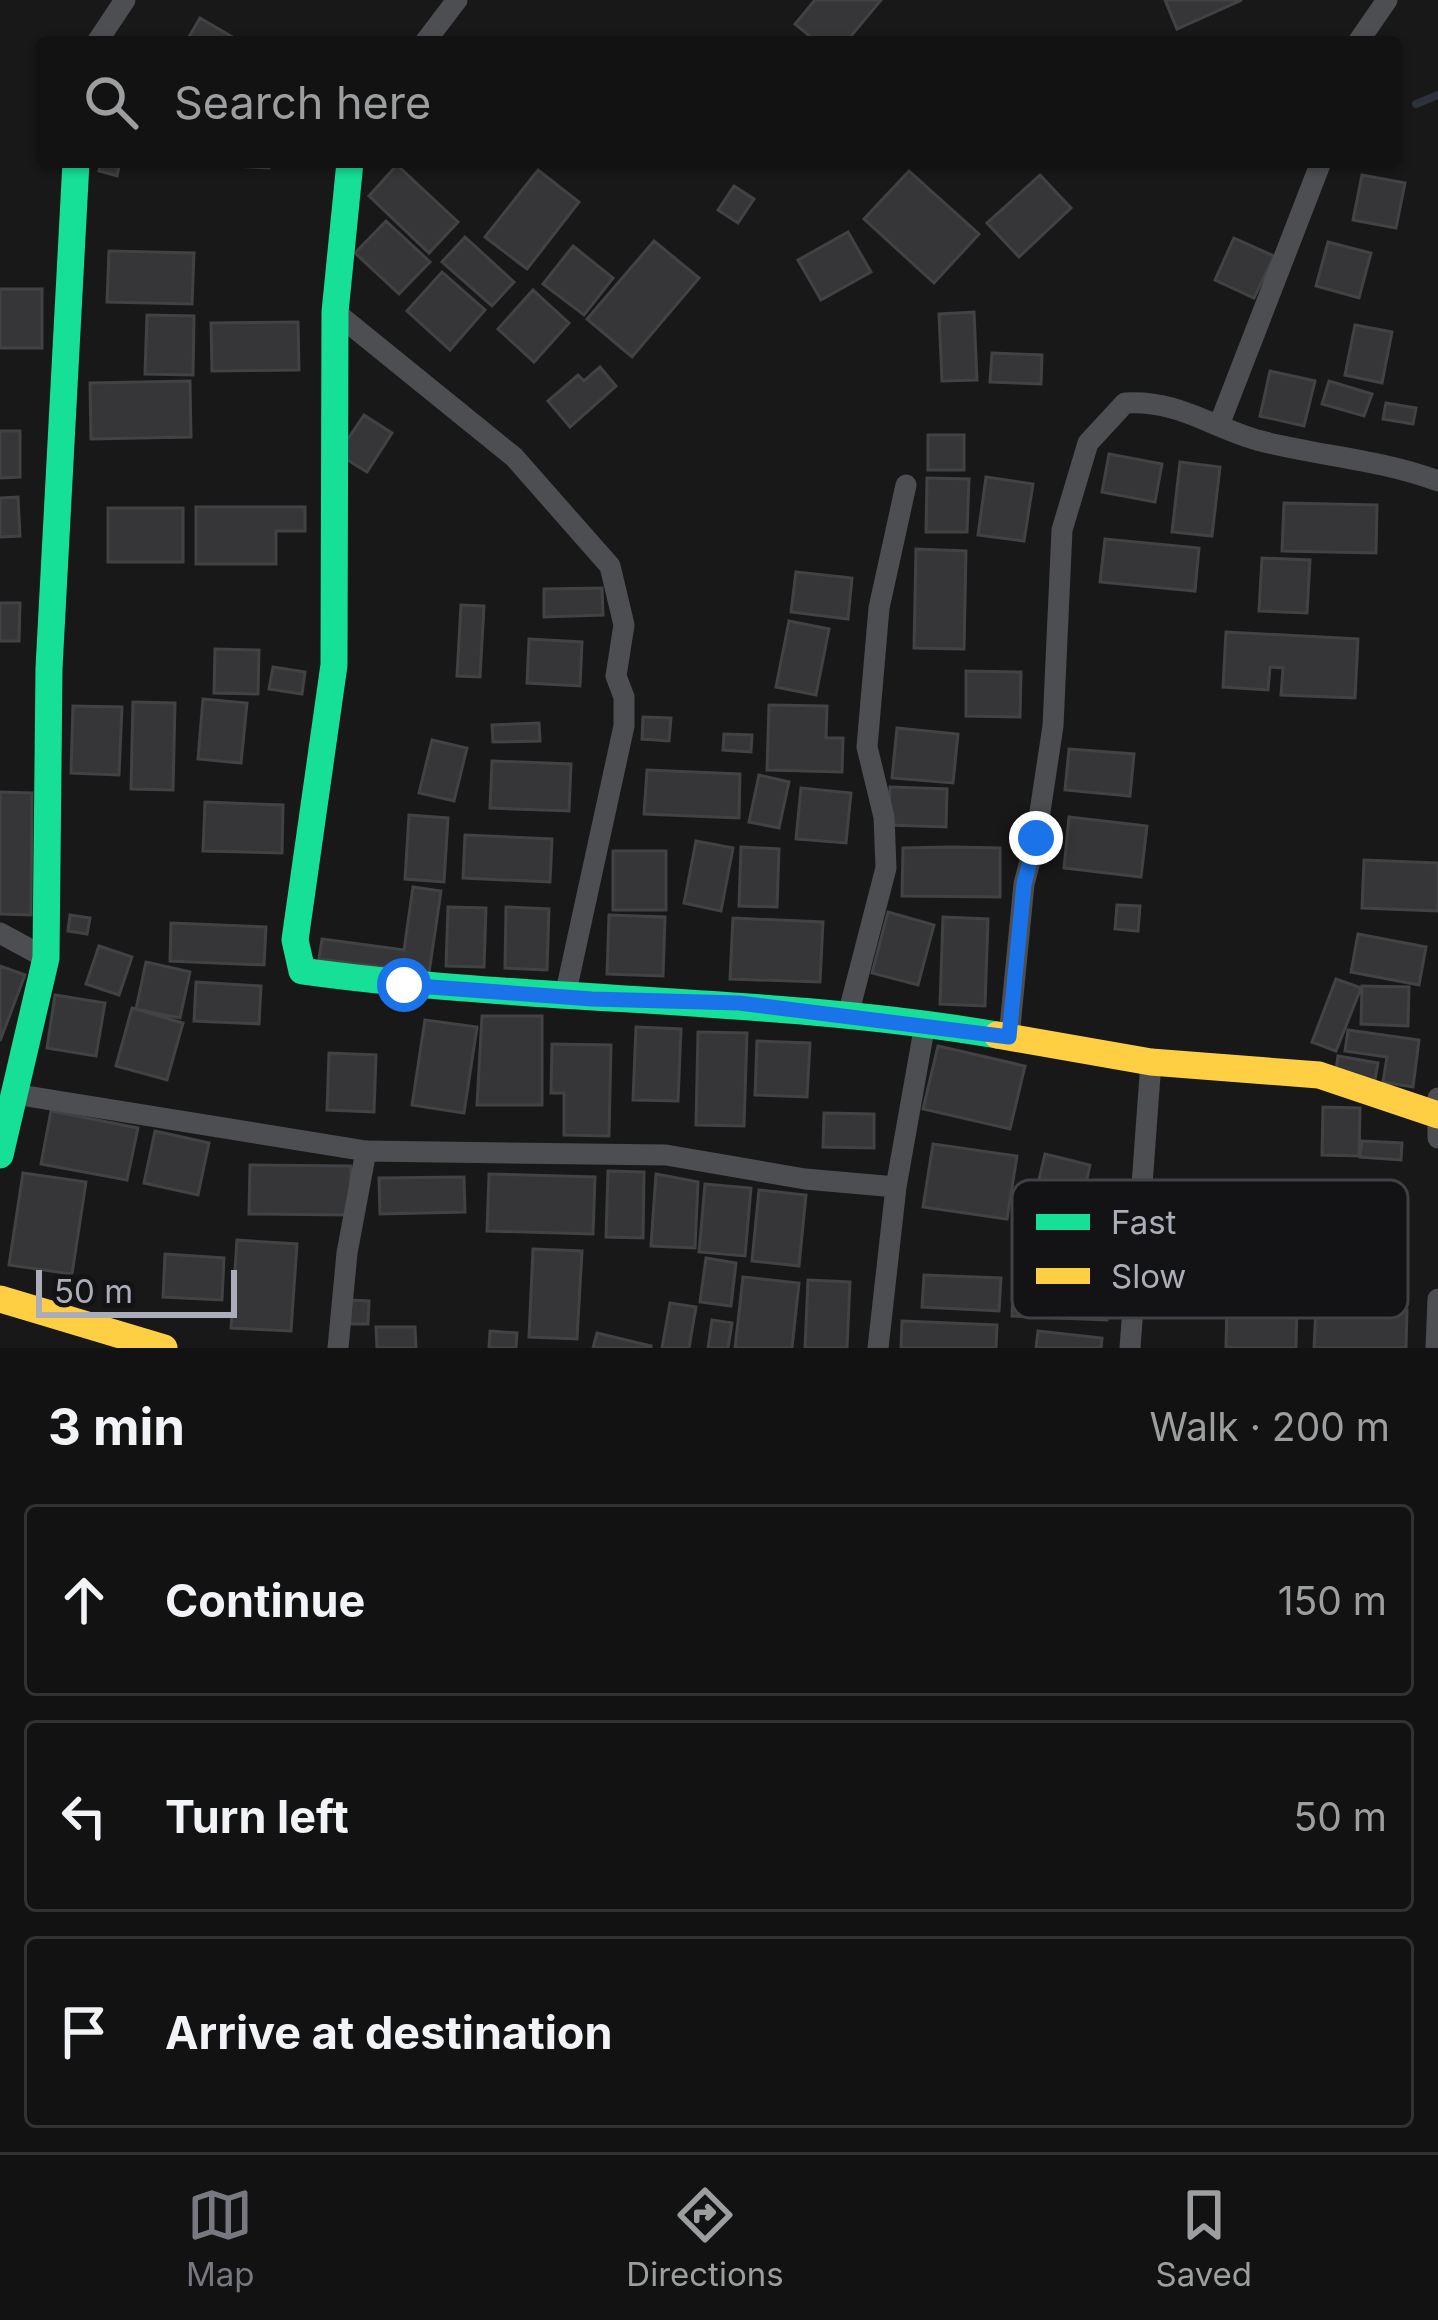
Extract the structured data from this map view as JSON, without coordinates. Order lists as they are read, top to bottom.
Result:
{
  "legend": ["Fast", "Slow"],
  "scale_bar": "50 m",
  "page": {
    "search": "Search here",
    "scale": "50 m",
    "heading": ["3 min", "Walk · 200 m"],
    "list": [
      ["Continue", "150 m"],
      ["Turn left", "50 m"],
      "Arrive at destination"
    ],
    "nav": ["Map", "Directions", "Saved"]
  }
}
